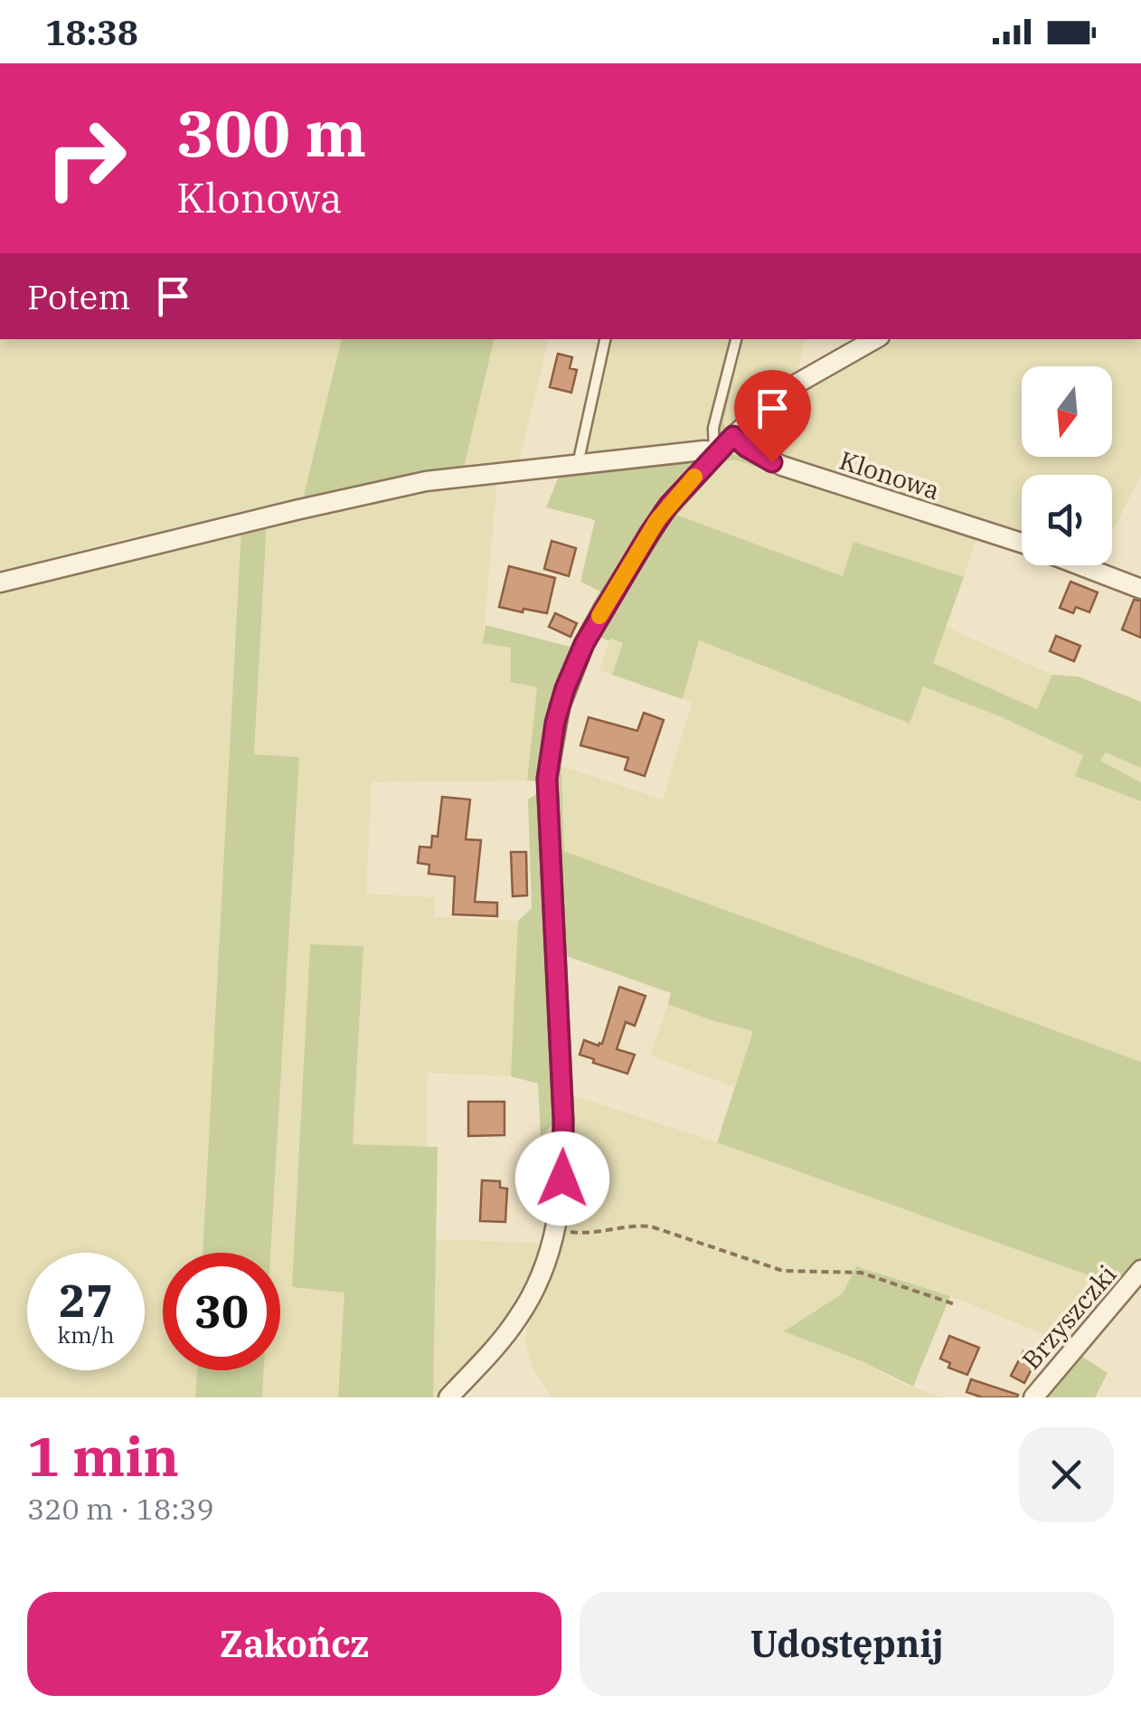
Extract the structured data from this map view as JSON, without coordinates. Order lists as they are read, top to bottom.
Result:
{
  "streets": {
    "street": ["Klonowa", "Brzyszczki"]
  },
  "north": "bottom",
  "page": {
    "status": "18:38",
    "turn": ["300 m", "Klonowa"],
    "then": "Potem",
    "speed": "27 km/h",
    "limit": "30",
    "heading": ["1 min", "320 m · 18:39"],
    "buttons": ["Zakończ", "Udostępnij"]
  }
}
